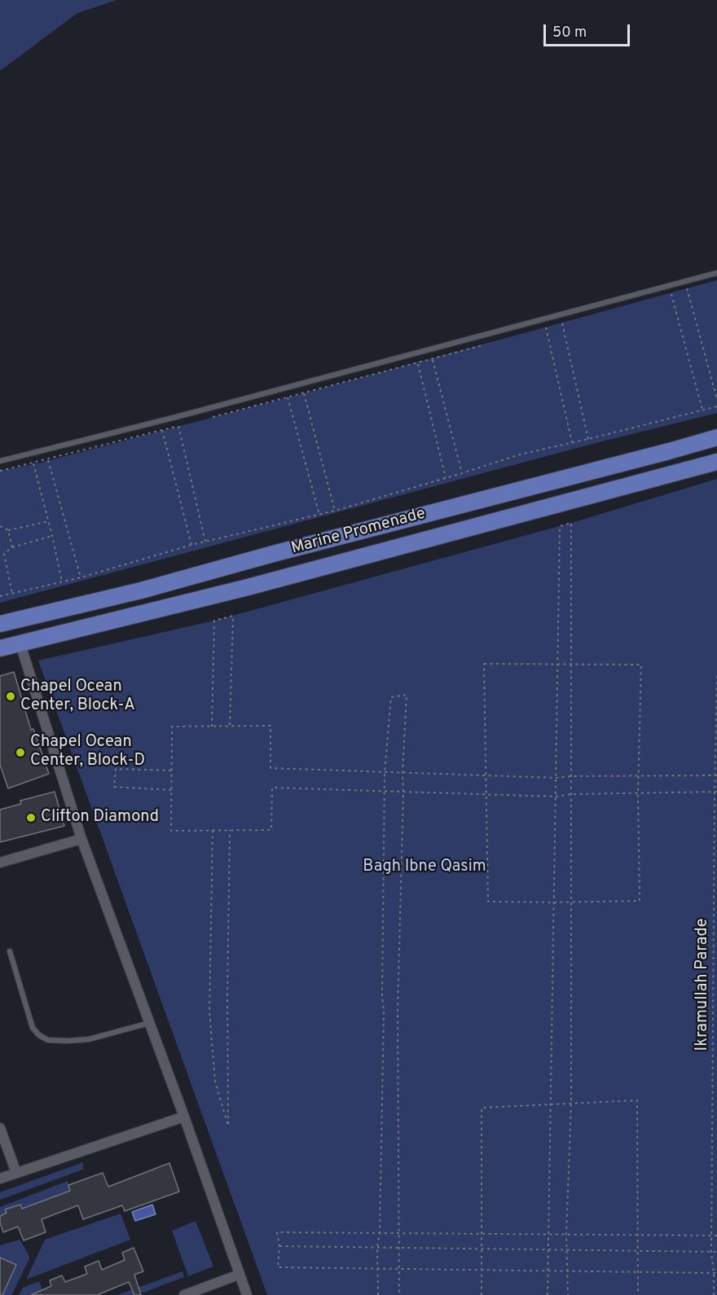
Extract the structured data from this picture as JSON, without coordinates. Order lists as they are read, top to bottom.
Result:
{
  "streets": {
    "main road": ["Marine Promenade"],
    "path": ["Ikramullah Parade"]
  },
  "parks": ["Bagh Ibne Qasim"],
  "places": ["Chapel Ocean Center, Block-A", "Chapel Ocean Center, Block-D", "Clifton Diamond"],
  "scale_bar": "50 m"
}
